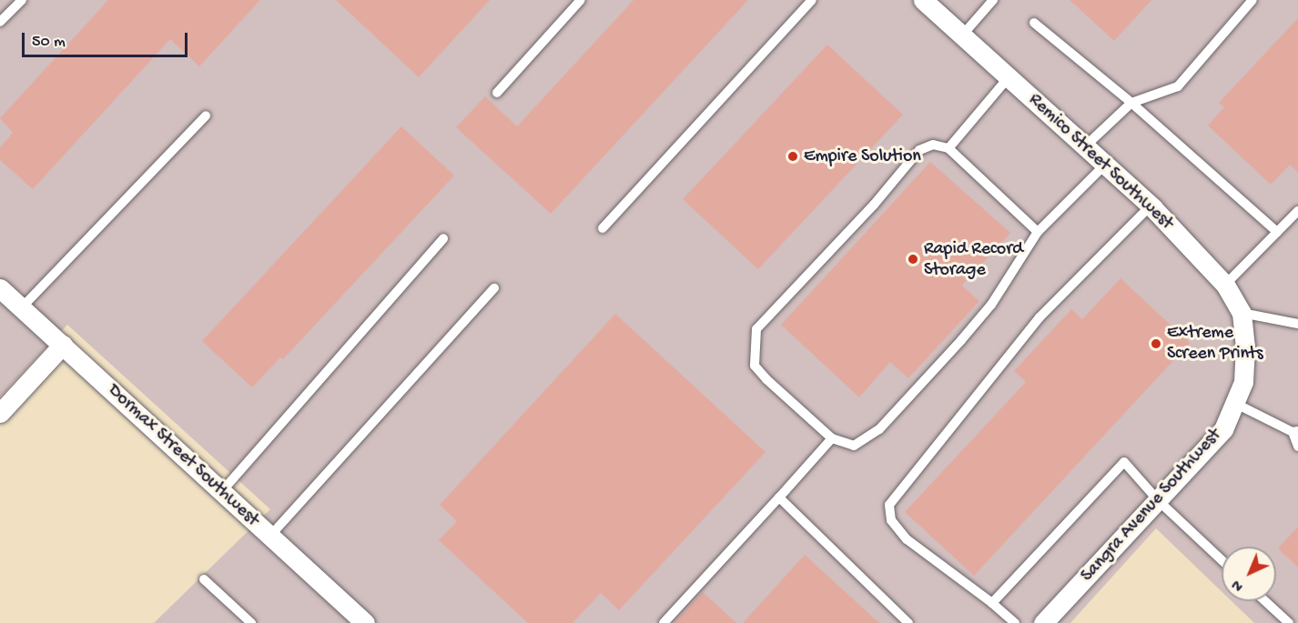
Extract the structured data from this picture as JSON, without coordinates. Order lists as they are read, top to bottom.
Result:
{
  "streets": {
    "street": ["Remico Street Southwest", "Dormax Street Southwest", "Sangra Avenue Southwest"]
  },
  "crossings": [
    ["Remico Street Southwest", "Sangra Avenue Southwest"]
  ],
  "places": ["Empire Solution", "Rapid Record Storage", "Extreme Screen Prints"],
  "scale_bar": "50 m",
  "north": "bottom left"
}
